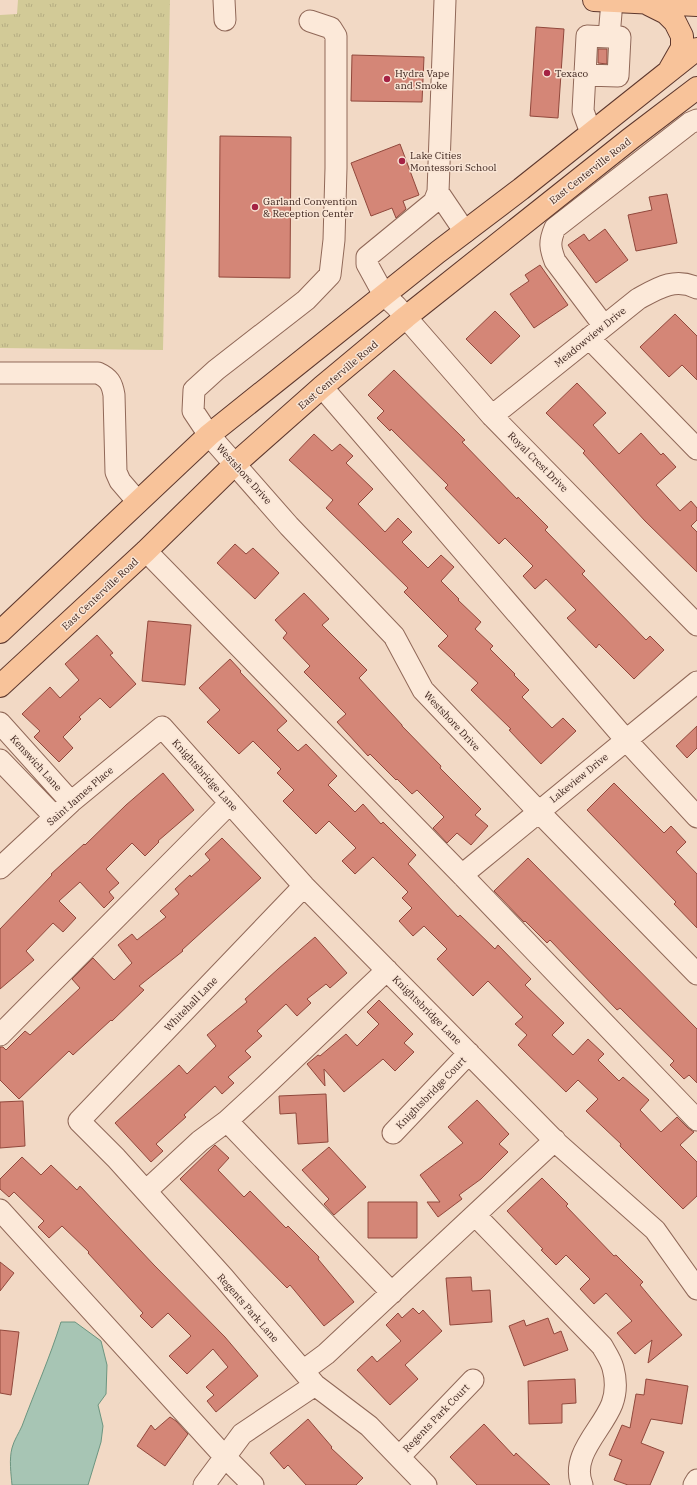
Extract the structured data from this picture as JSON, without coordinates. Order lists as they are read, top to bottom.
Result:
{
  "streets": {
    "main road": ["East Centerville Road"],
    "street": [
      "Meadowview Drive",
      "Royal Crest Drive",
      "Westshore Drive",
      "Kenswich Lane",
      "Knightsbridge Lane",
      "Lakeview Drive",
      "Saint James Place",
      "Whitehall Lane",
      "Knightsbridge Court",
      "Regents Park Lane",
      "Regents Park Court"
    ]
  },
  "crossings": [
    ["East Centerville Road", "Royal Crest Drive"],
    ["East Centerville Road", "Westshore Drive"],
    ["Meadowview Drive", "Royal Crest Drive"],
    ["Westshore Drive", "Lakeview Drive"],
    ["Kenswich Lane", "Saint James Place"],
    ["Knightsbridge Lane", "Saint James Place"],
    ["Knightsbridge Lane", "Whitehall Lane"],
    ["Knightsbridge Lane", "Knightsbridge Court"],
    ["Whitehall Lane", "Regents Park Lane"],
    ["Regents Park Lane", "Regents Park Court"]
  ],
  "places": [
    "Texaco",
    "Hydra Vape and Smoke",
    "Lake Cities Montessori School",
    "Garland Convention & Reception Center"
  ]
}
